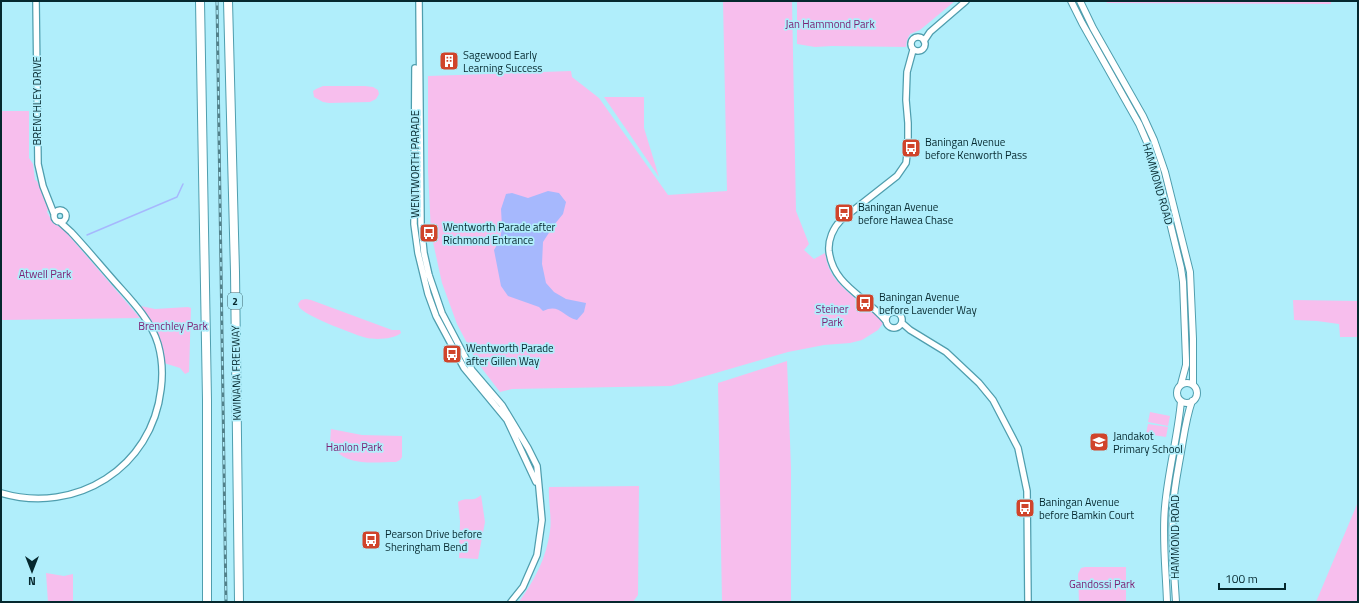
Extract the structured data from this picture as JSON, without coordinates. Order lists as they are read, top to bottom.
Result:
{
  "streets": {
    "highway": ["2", "KWINANA FREEWAY"],
    "main road": ["HAMMOND ROAD"],
    "street": ["BRENCHLEY DRIVE", "WENTWORTH PARADE"]
  },
  "parks": [
    "Jan Hammond Park",
    "Atwell Park",
    "Steiner Park",
    "Brenchley Park",
    "Hanlon Park",
    "Gandossi Park"
  ],
  "places": {
    "building": ["Sagewood Early Learning Success"],
    "bus stop": [
      "Baningan Avenue before Kenworth Pass",
      "Baningan Avenue before Hawea Chase",
      "Wentworth Parade after Richmond Entrance",
      "Baningan Avenue before Lavender Way",
      "Wentworth Parade after Gillen Way",
      "Baningan Avenue before Bamkin Court",
      "Pearson Drive before Sheringham Bend"
    ],
    "school or university": ["Jandakot Primary School"]
  },
  "scale_bar": "100 m",
  "north": "bottom"
}
